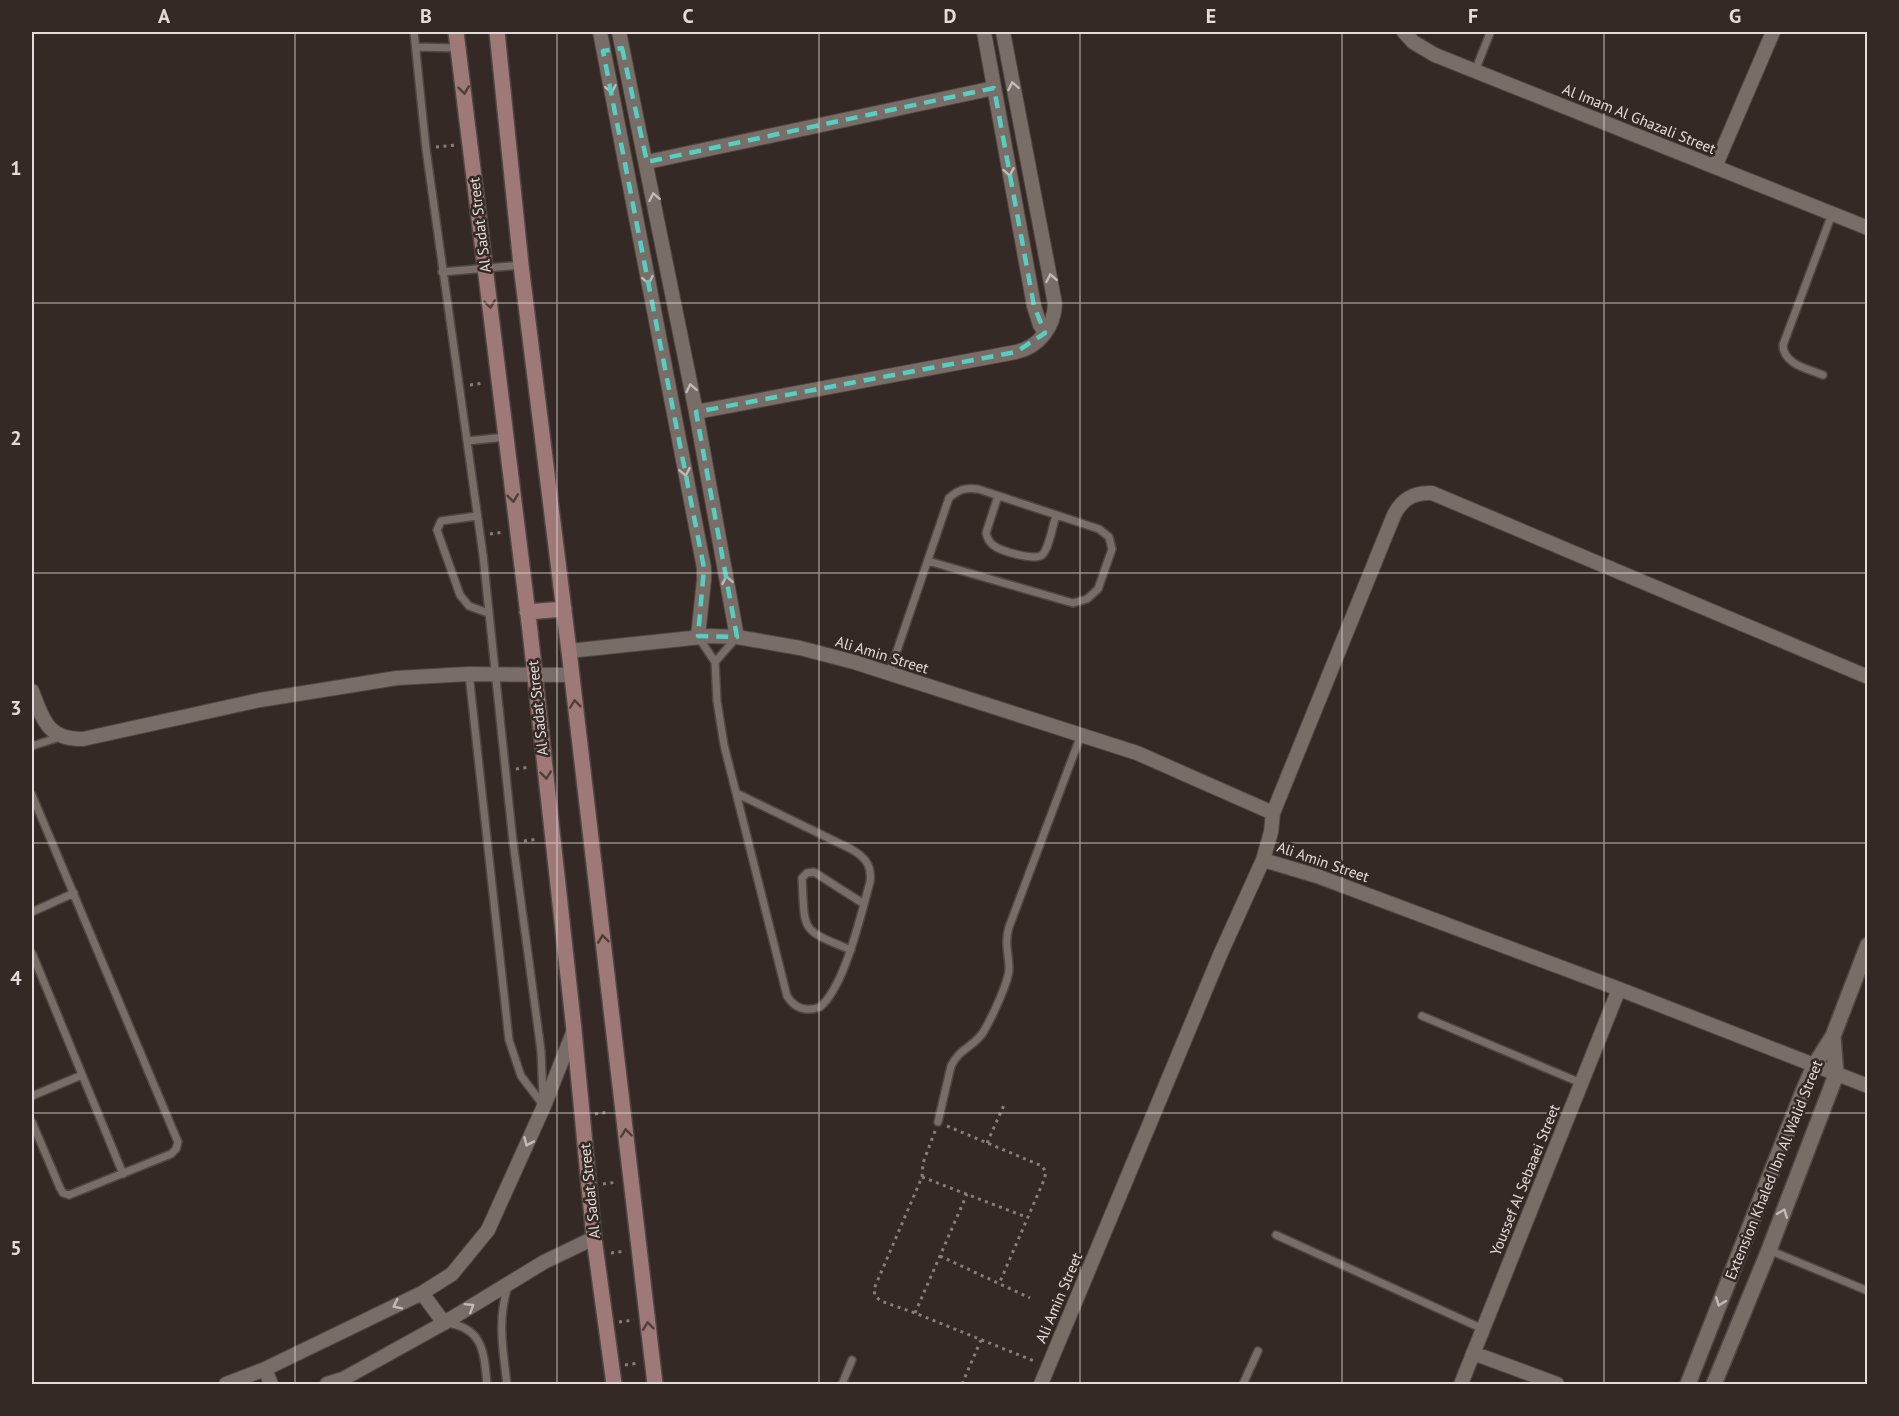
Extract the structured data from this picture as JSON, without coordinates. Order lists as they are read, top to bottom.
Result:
{
  "streets": {
    "main road": ["Al Sadat Street"],
    "street": [
      "Al Imam Al Ghazali Street",
      "Ali Amin Street",
      "Extension Khaled Ibn Al Walid Street",
      "Youssef Al Sebaaei Street"
    ]
  },
  "crossings": [
    ["Ali Amin Street", "Extension Khaled Ibn Al Walid Street"],
    ["Ali Amin Street", "Youssef Al Sebaaei Street"]
  ],
  "grid": {
    "columns": [
      "A",
      "B",
      "C",
      "D",
      "E",
      "F",
      "G"
    ],
    "rows": [
      "1",
      "2",
      "3",
      "4",
      "5"
    ]
  }
}
